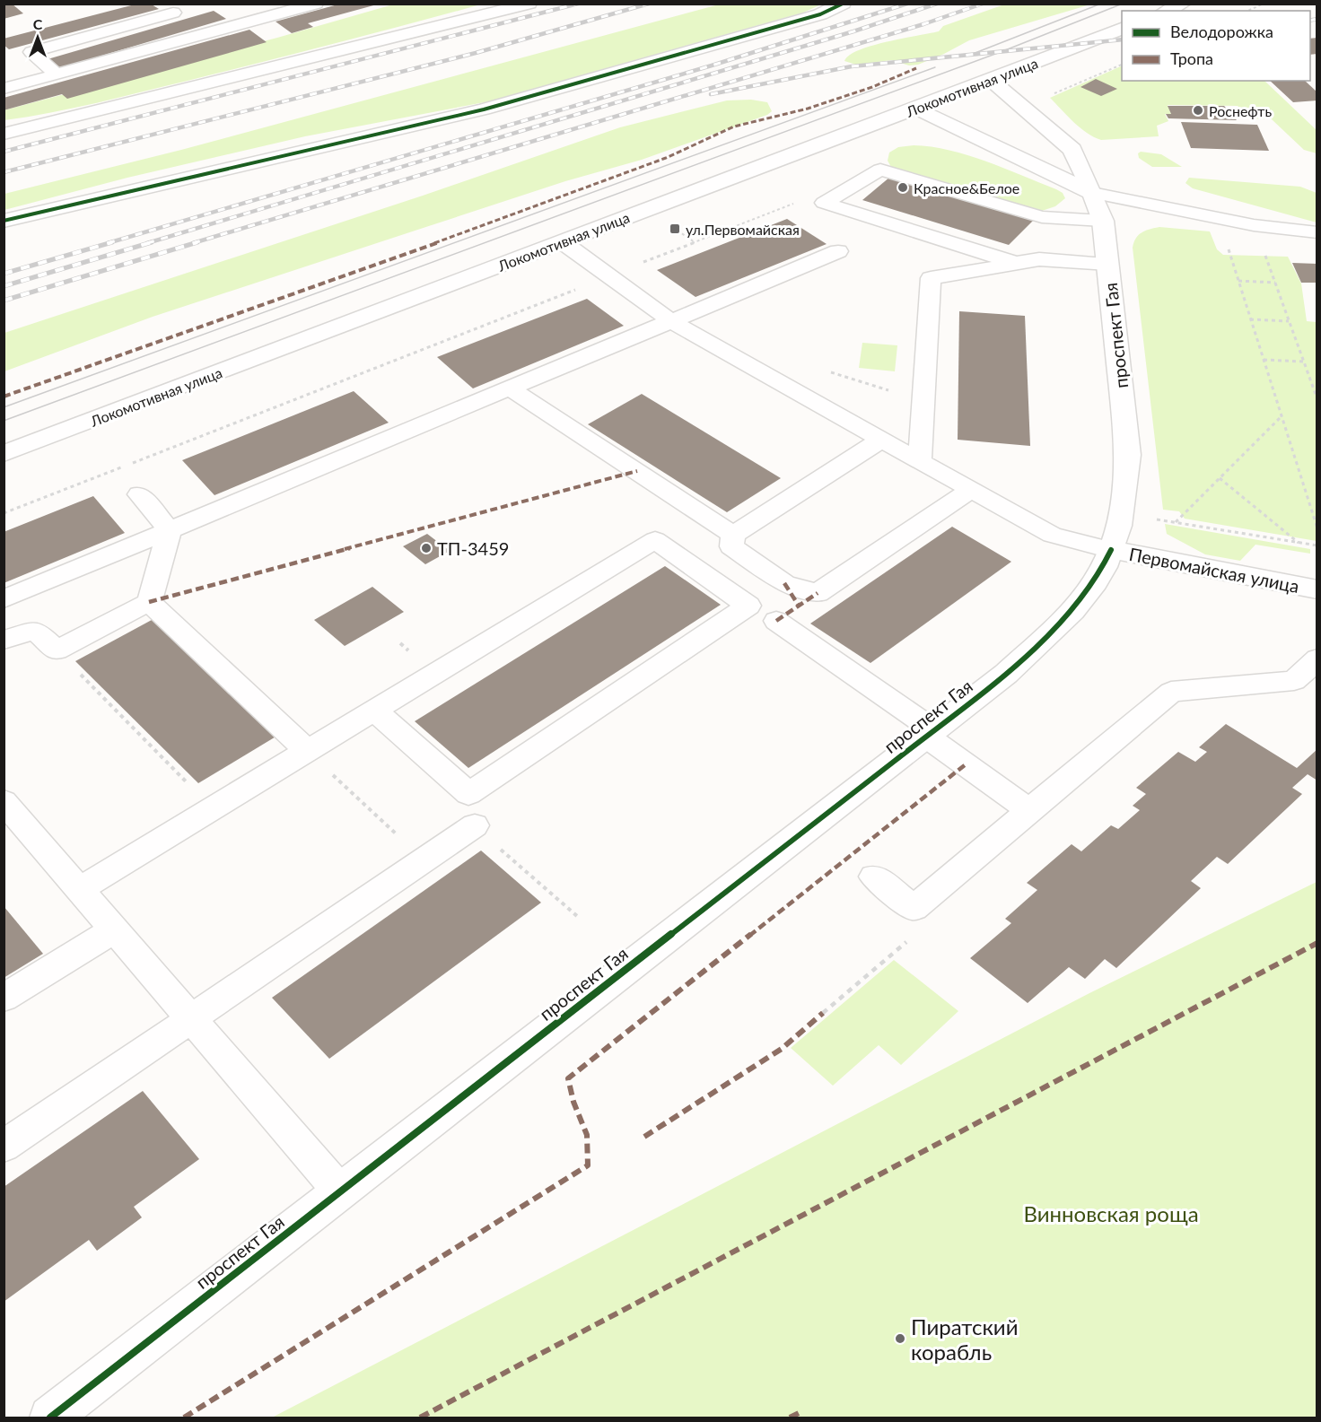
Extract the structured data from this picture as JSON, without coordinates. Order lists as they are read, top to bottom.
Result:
{
  "streets": {
    "main road": ["Локомотивная улица", "проспект Гая", "Первомайская улица"]
  },
  "crossings": [
    ["Локомотивная улица", "проспект Гая"],
    ["проспект Гая", "Первомайская улица"]
  ],
  "parks": ["Винновская роща"],
  "places": {
    "other": [
      "Роснефть",
      "Красное&Белое",
      "ТП-3459",
      "Пиратский корабль"
    ],
    "transit": ["ул.Первомайская"]
  },
  "legend": ["Велодорожка", "Тропа"],
  "north": "top"
}
